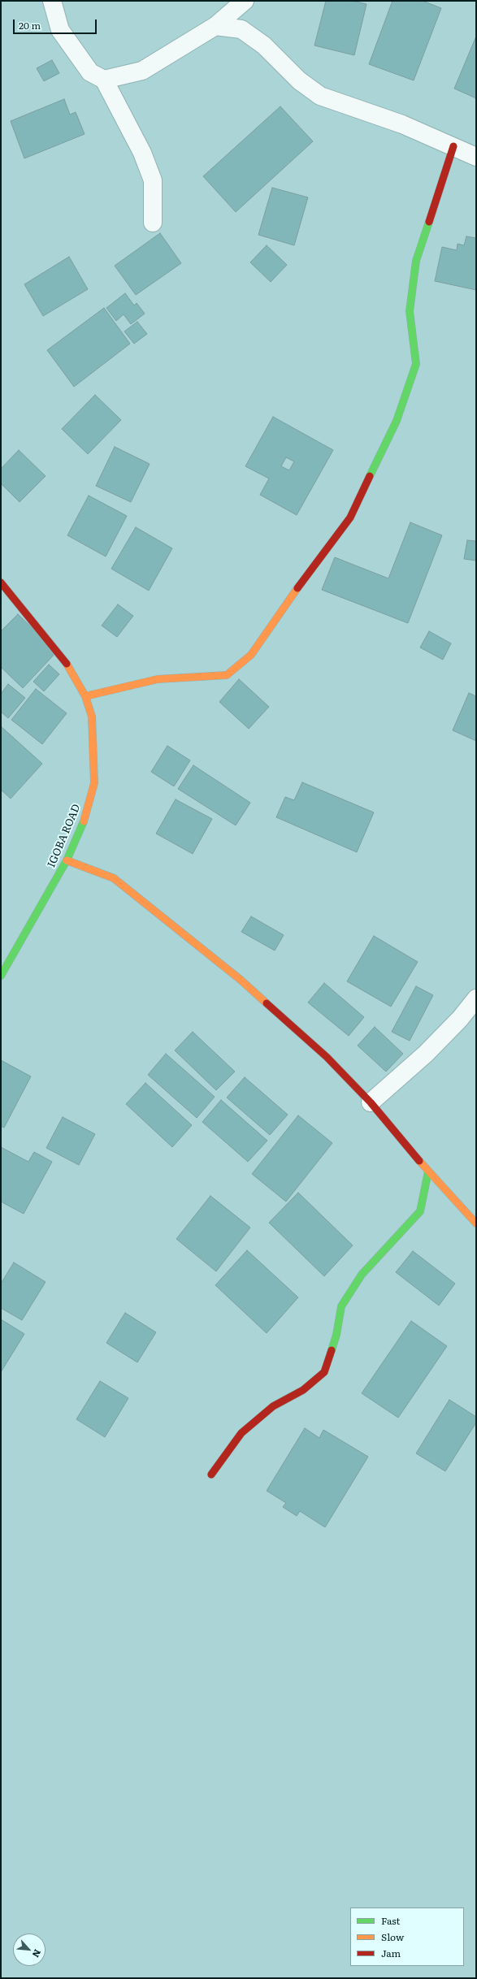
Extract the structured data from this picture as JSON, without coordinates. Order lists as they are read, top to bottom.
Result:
{
  "streets": {
    "street": ["IGOBA ROAD"]
  },
  "legend": ["Fast", "Slow", "Jam"],
  "scale_bar": "20 m",
  "north": "bottom right"
}
